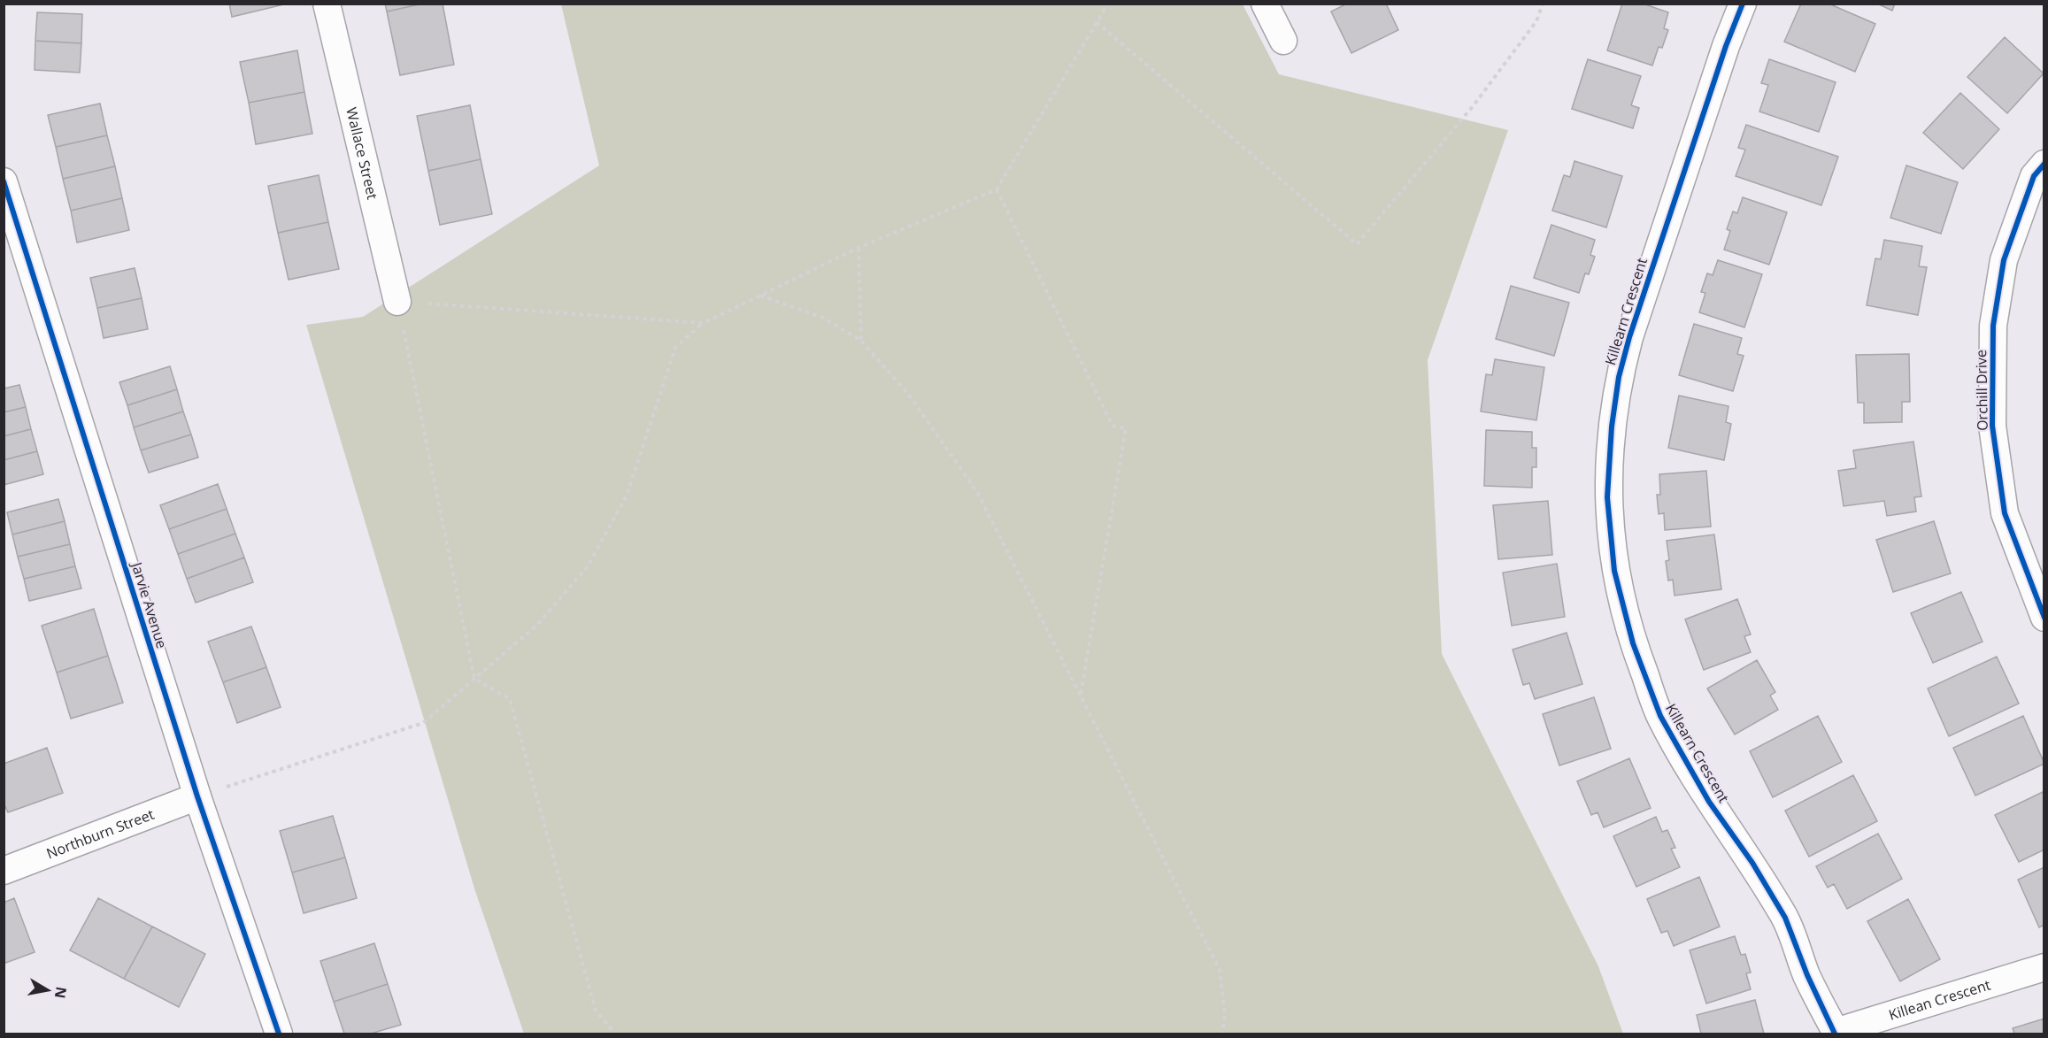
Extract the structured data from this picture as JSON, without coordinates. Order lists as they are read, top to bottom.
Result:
{
  "streets": {
    "street": [
      "Wallace Street",
      "Killearn Crescent",
      "Orchill Drive",
      "Jarvie Avenue",
      "Northburn Street",
      "Killean Crescent"
    ]
  },
  "crossings": [
    ["Killearn Crescent", "Killean Crescent"],
    ["Jarvie Avenue", "Northburn Street"]
  ],
  "north": "right"
}
